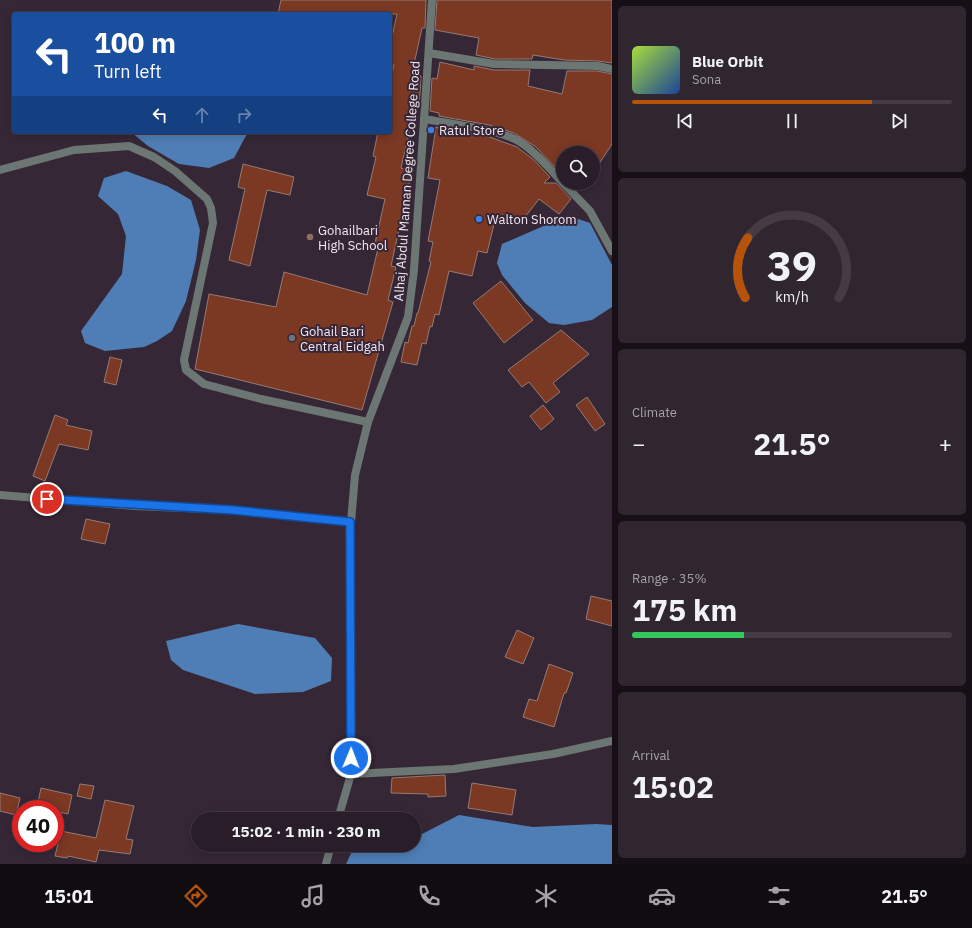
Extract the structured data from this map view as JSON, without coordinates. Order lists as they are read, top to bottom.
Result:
{
  "streets": {
    "street": ["Alhaj Abdul Mannan Degree College Road"]
  },
  "places": [
    "Ratul Store",
    "Walton Shorom",
    "Gohailbari High School",
    "Gohail Bari Central Eidgah"
  ],
  "page": {
    "turn": ["100 m", "Turn left"],
    "song": ["Blue Orbit", "Sona"],
    "tile": [
      "Climate",
      ["Range · 35%", "175 km"],
      ["Arrival", "15:02"]
    ],
    "heat": ["−", "21.5°", "+"],
    "limit": "40",
    "trip": "15:02 · 1 min · 230 m",
    "tabs": ["15:01", "21.5°"],
    "gauge": ["39", "km/h"]
  }
}
